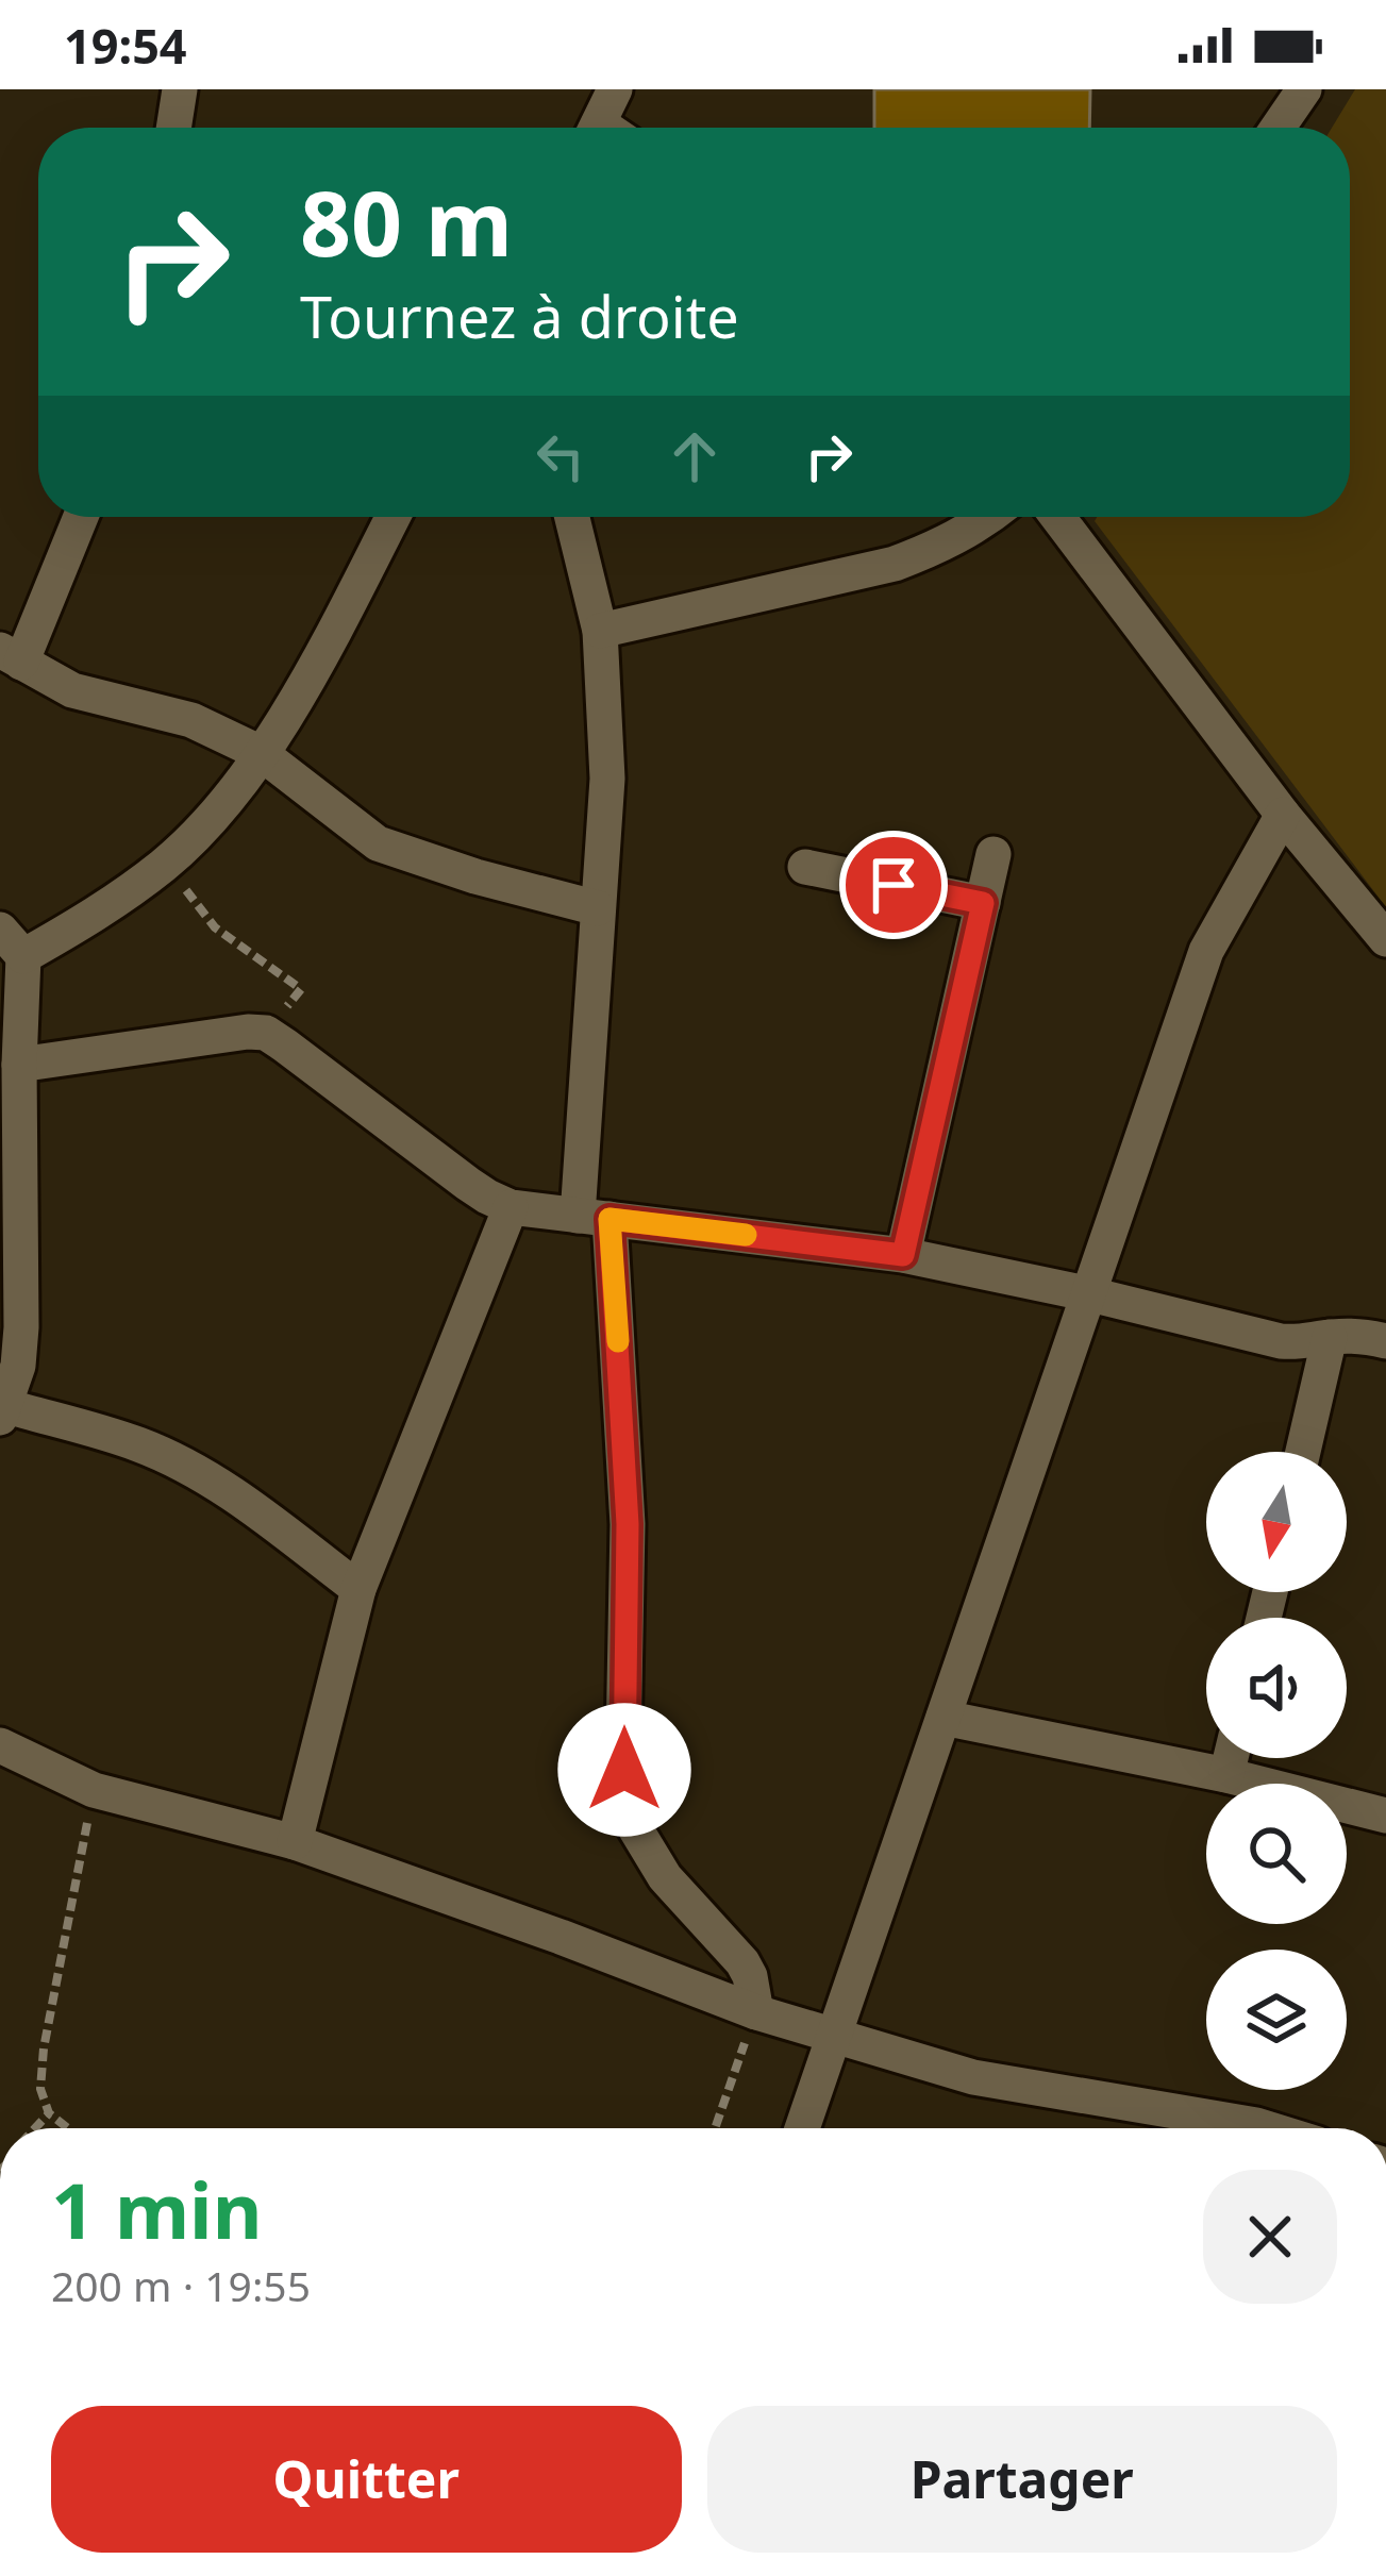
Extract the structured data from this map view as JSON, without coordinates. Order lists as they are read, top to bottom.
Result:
{
  "north": "bottom",
  "page": {
    "status": "19:54",
    "turn": ["80 m", "Tournez à droite"],
    "heading": ["1 min", "200 m · 19:55"],
    "buttons": ["Quitter", "Partager"]
  }
}
